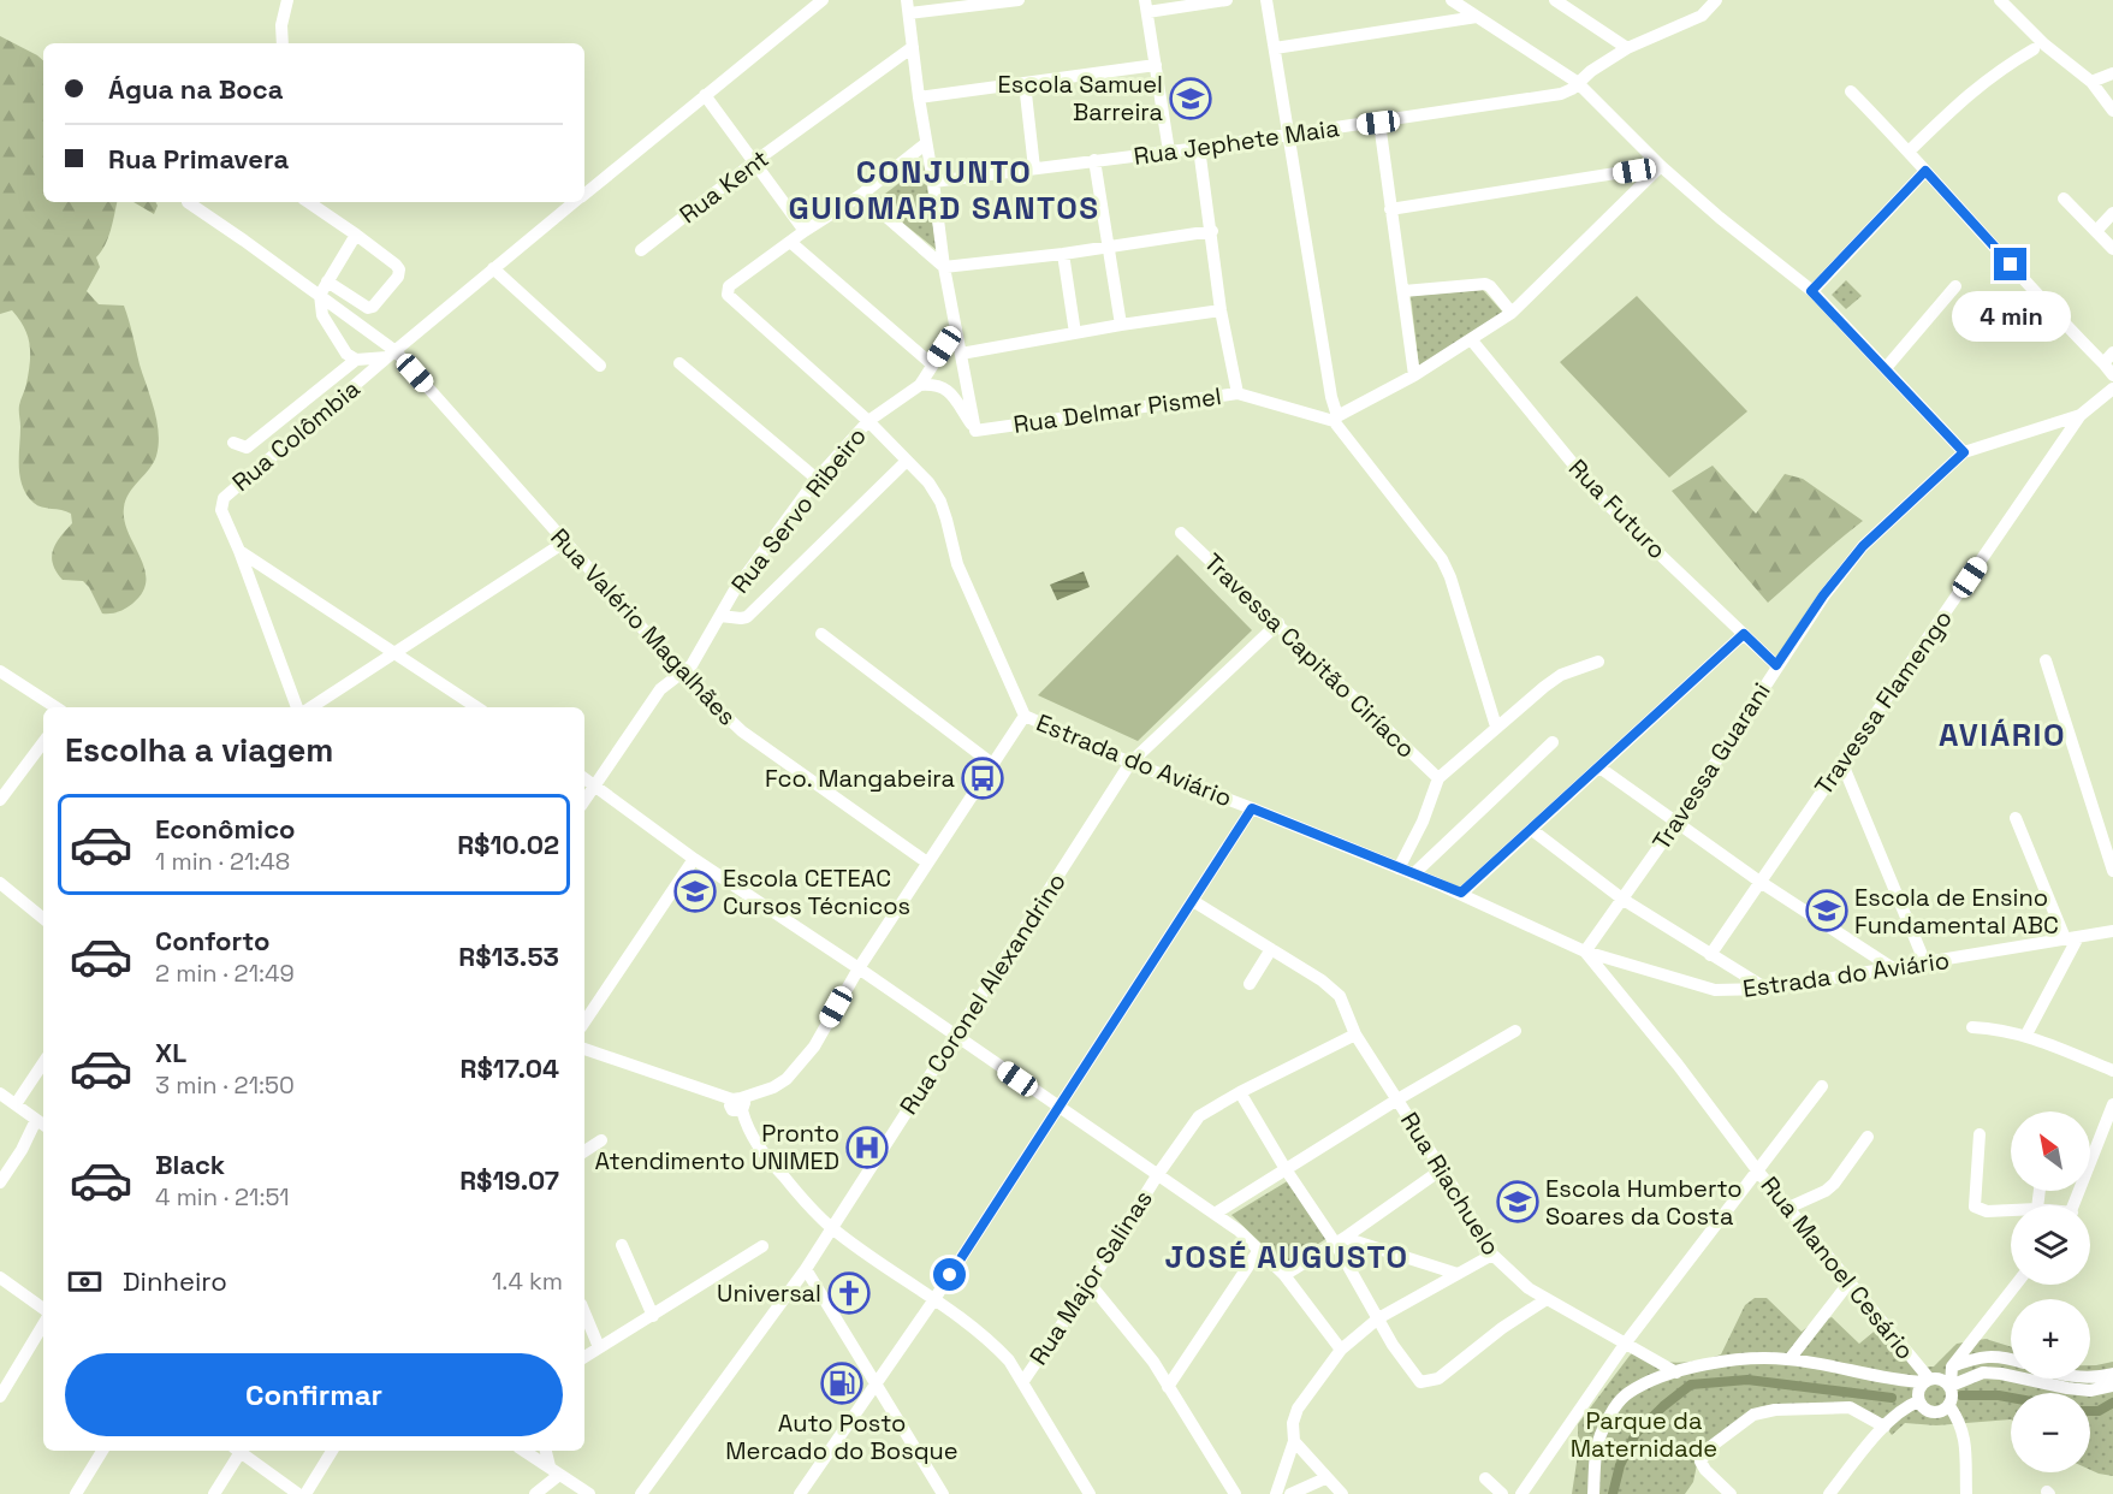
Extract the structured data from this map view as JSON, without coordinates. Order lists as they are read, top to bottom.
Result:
{
  "streets": {
    "street": [
      "Rua Jephete Maia",
      "Rua Kent",
      "Rua Delmar Pismel",
      "Rua Colômbia",
      "Rua Futuro",
      "Rua Servo Ribeiro",
      "Rua Valério Magalhães",
      "Travessa Capitão Ciríaco",
      "Travessa Flamengo",
      "Estrada do Aviário",
      "Travessa Guarani",
      "Rua Coronel Alexandrino",
      "Rua Riachuelo",
      "Rua Manoel Cesário",
      "Rua Major Salinas"
    ]
  },
  "crossings": [
    ["Rua Colômbia", "Rua Valério Magalhães"],
    ["Rua Futuro", "Travessa Guarani"],
    ["Rua Servo Ribeiro", "Rua Valério Magalhães"],
    ["Travessa Capitão Ciríaco", "Rua Coronel Alexandrino"],
    ["Travessa Flamengo", "Travessa Guarani"],
    ["Estrada do Aviário", "Travessa Guarani"],
    ["Estrada do Aviário", "Rua Coronel Alexandrino"],
    ["Estrada do Aviário", "Rua Manoel Cesário"],
    ["Travessa Guarani", "Rua Manoel Cesário"],
    ["Rua Riachuelo", "Rua Major Salinas"]
  ],
  "districts": ["CONJUNTO GUIOMARD SANTOS", "AVIÁRIO", "JOSÉ AUGUSTO"],
  "parks": ["Parque da Maternidade"],
  "places": {
    "school or university": [
      "Escola Samuel Barreira",
      "Escola CETEAC Cursos Técnicos",
      "Escola de Ensino Fundamental ABC",
      "Escola Humberto Soares da Costa"
    ],
    "bus stop": ["Fco. Mangabeira"],
    "hospital": ["Pronto Atendimento UNIMED"],
    "church": ["Universal"],
    "fuel station": ["Auto Posto Mercado do Bosque"]
  },
  "north": "top left",
  "page": {
    "banner": ["Água na Boca", "Rua Primavera"],
    "bubble": "4 min",
    "heading": "Escolha a viagem",
    "list": [
      {
        "name": "Econômico",
        "note": "1 min · 21:48",
        "value": "R$10.02"
      },
      {
        "name": "Conforto",
        "note": "2 min · 21:49",
        "value": "R$13.53"
      },
      {
        "name": "XL",
        "note": "3 min · 21:50",
        "value": "R$17.04"
      },
      {
        "name": "Black",
        "note": "4 min · 21:51",
        "value": "R$19.07"
      }
    ],
    "map_buttons": ["+", "−"],
    "pay": ["Dinheiro", "1.4 km"],
    "buttons": "Confirmar"
  }
}
